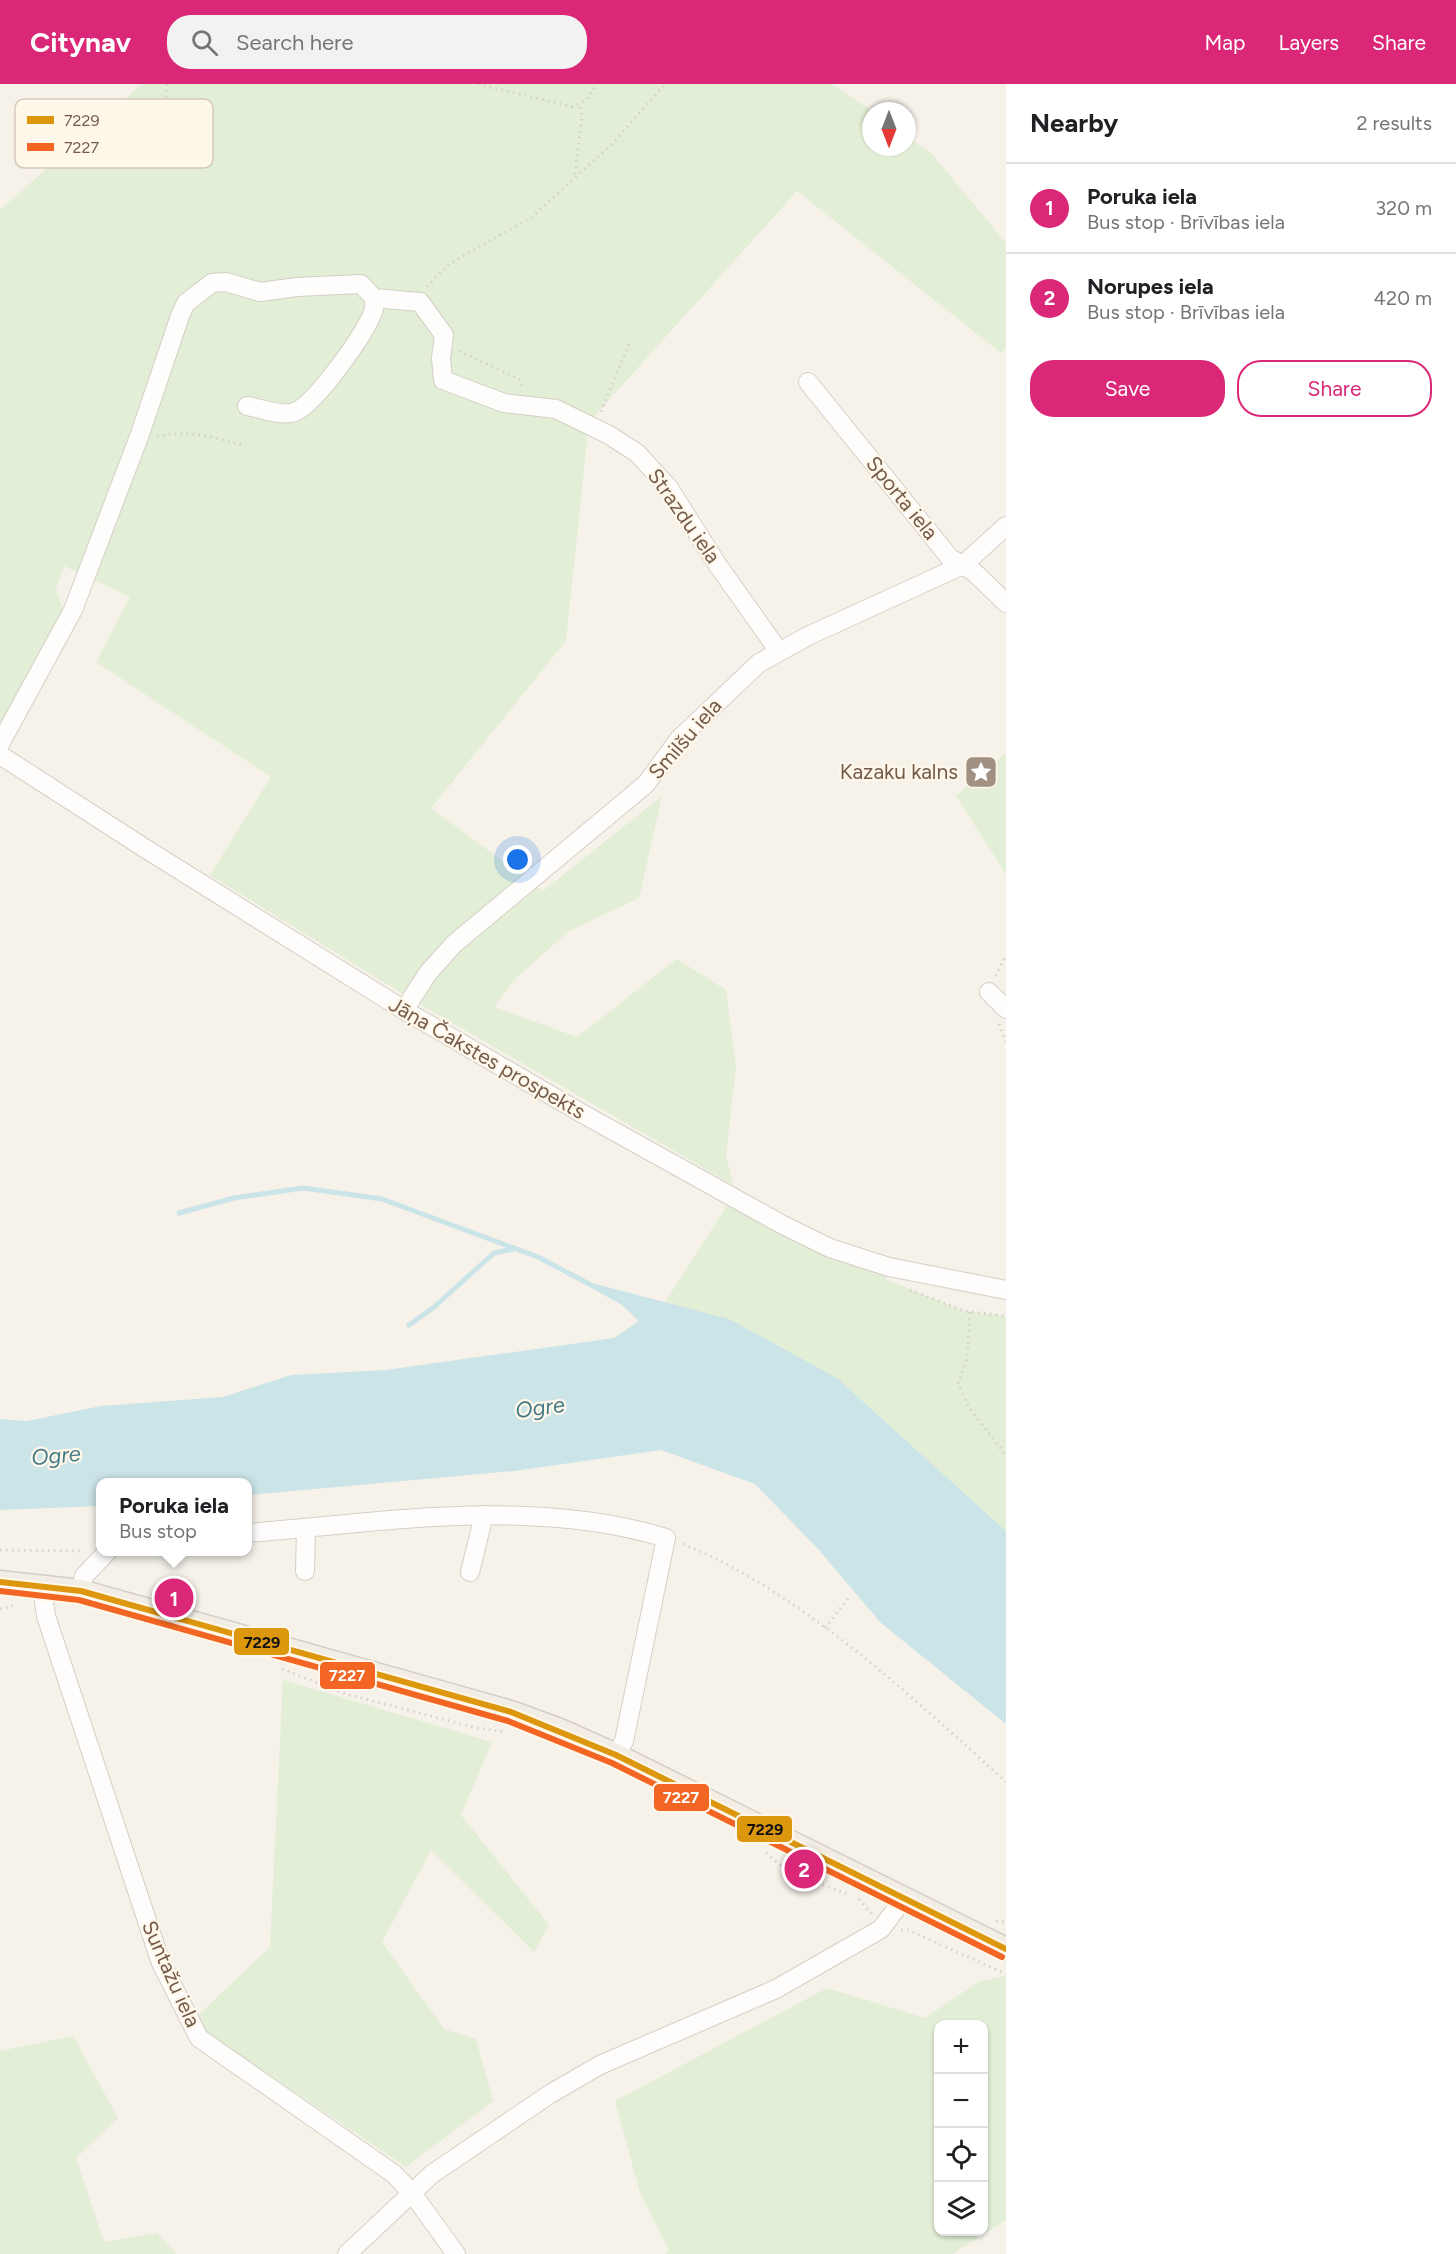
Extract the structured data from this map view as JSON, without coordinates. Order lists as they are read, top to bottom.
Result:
{
  "streets": {
    "street": [
      "Sporta iela",
      "Strazdu iela",
      "Smilšu iela",
      "Jāņa Čakstes prospekts",
      "Suntažu iela"
    ]
  },
  "crossings": [
    ["Sporta iela", "Smilšu iela"],
    ["Strazdu iela", "Smilšu iela"],
    ["Smilšu iela", "Jāņa Čakstes prospekts"]
  ],
  "water": ["Ogre"],
  "places": {
    "place": ["Kazaku kalns"]
  },
  "lines": ["transit line 7229", "transit line 7227"],
  "legend": ["7229", "7227"],
  "north": "bottom",
  "page": {
    "header": "Citynav",
    "search": "Search here",
    "nav": ["Map", "Layers", "Share"],
    "heading": ["Nearby", "2 results"],
    "list": [
      {
        "mark": "1",
        "name": "Poruka iela",
        "note": "Bus stop · Brīvības iela",
        "value": "320 m"
      },
      {
        "mark": "2",
        "name": "Norupes iela",
        "note": "Bus stop · Brīvības iela",
        "value": "420 m"
      }
    ],
    "buttons": ["Save", "Share"],
    "popup": ["Poruka iela", "Bus stop"],
    "pins": ["1", "2"],
    "map_buttons": ["+", "−"]
  }
}
